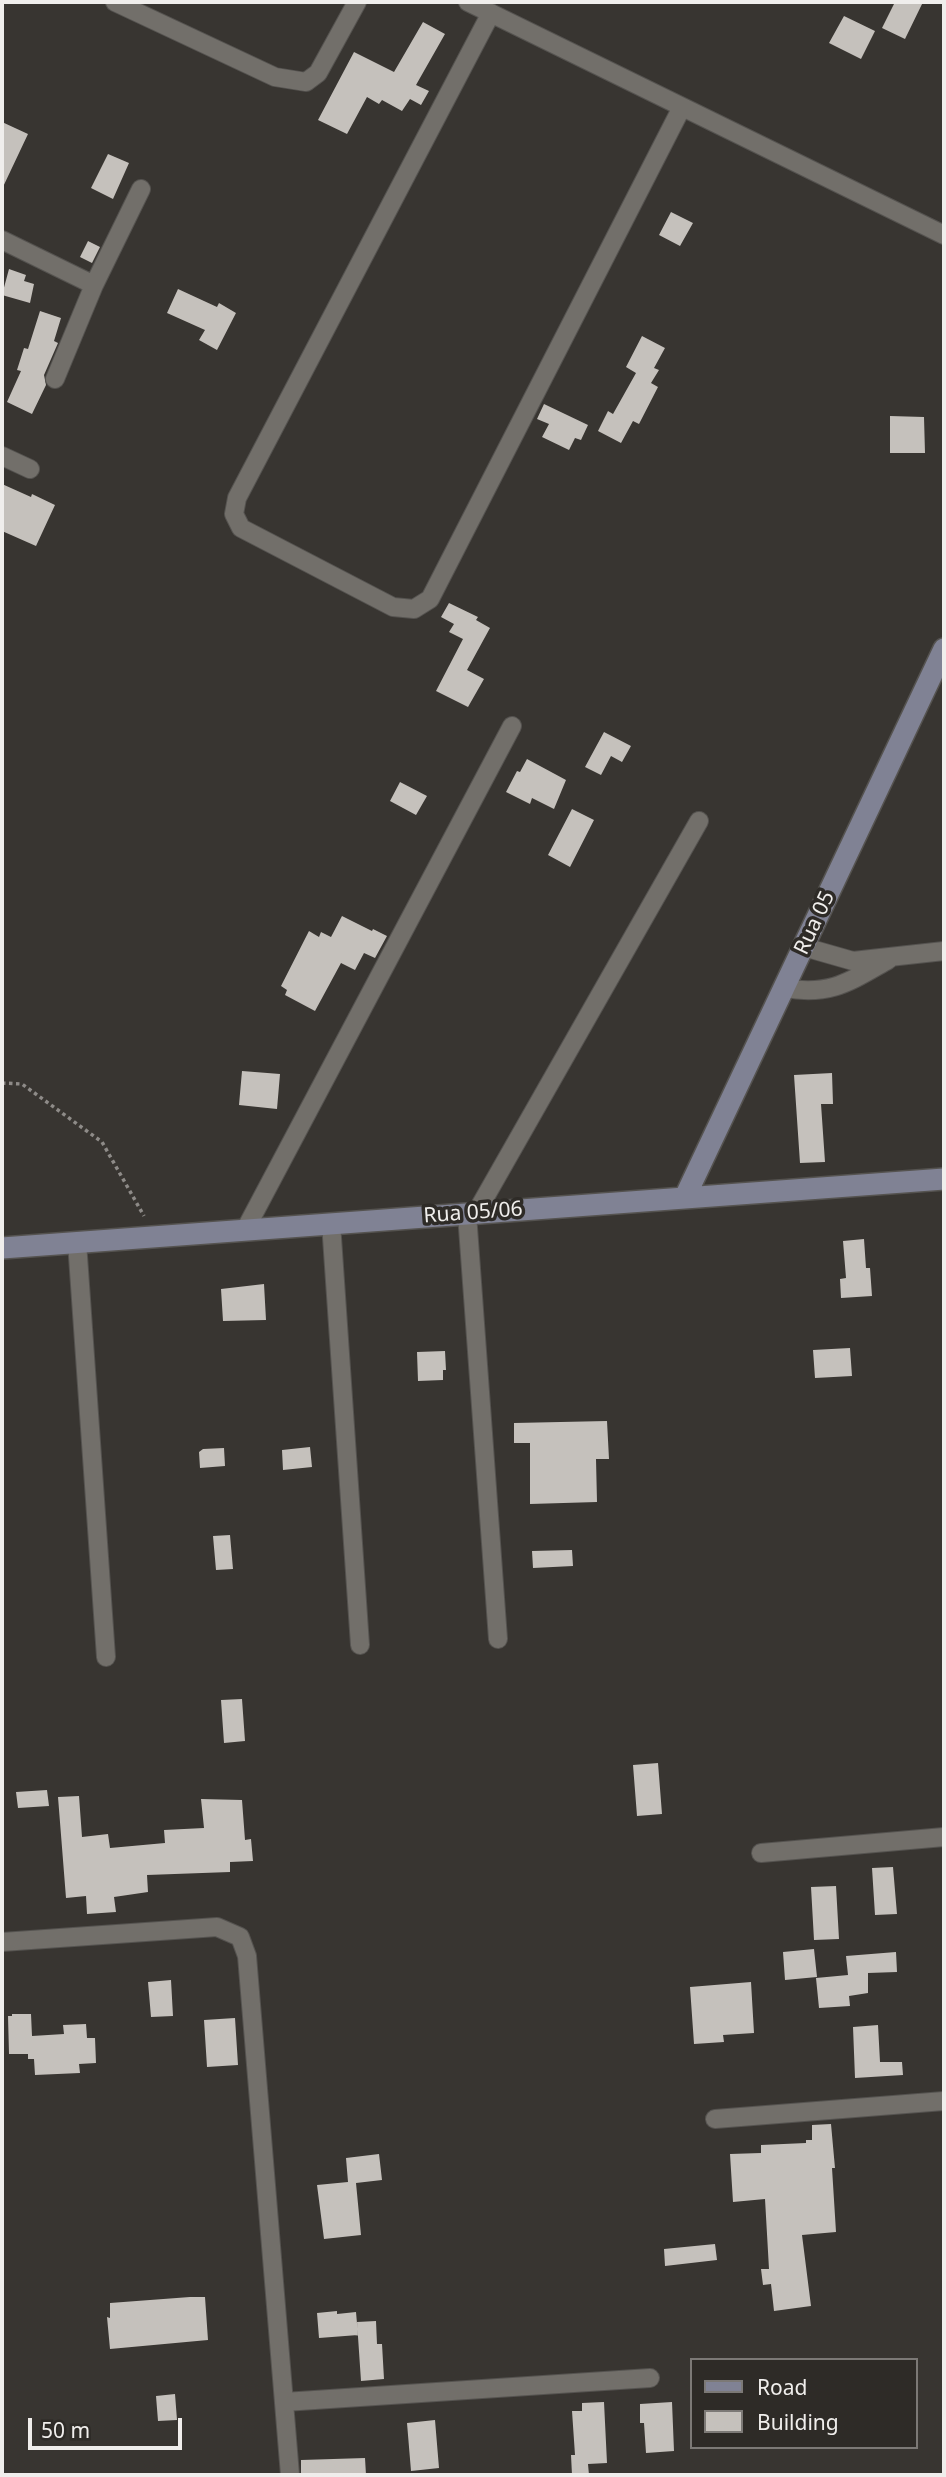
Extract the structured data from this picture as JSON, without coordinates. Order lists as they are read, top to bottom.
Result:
{
  "streets": {
    "street": ["Rua 05", "Rua 05/06"]
  },
  "crossings": [
    ["Rua 05", "Rua 05/06"]
  ],
  "legend": ["Road", "Building"],
  "scale_bar": "50 m"
}
